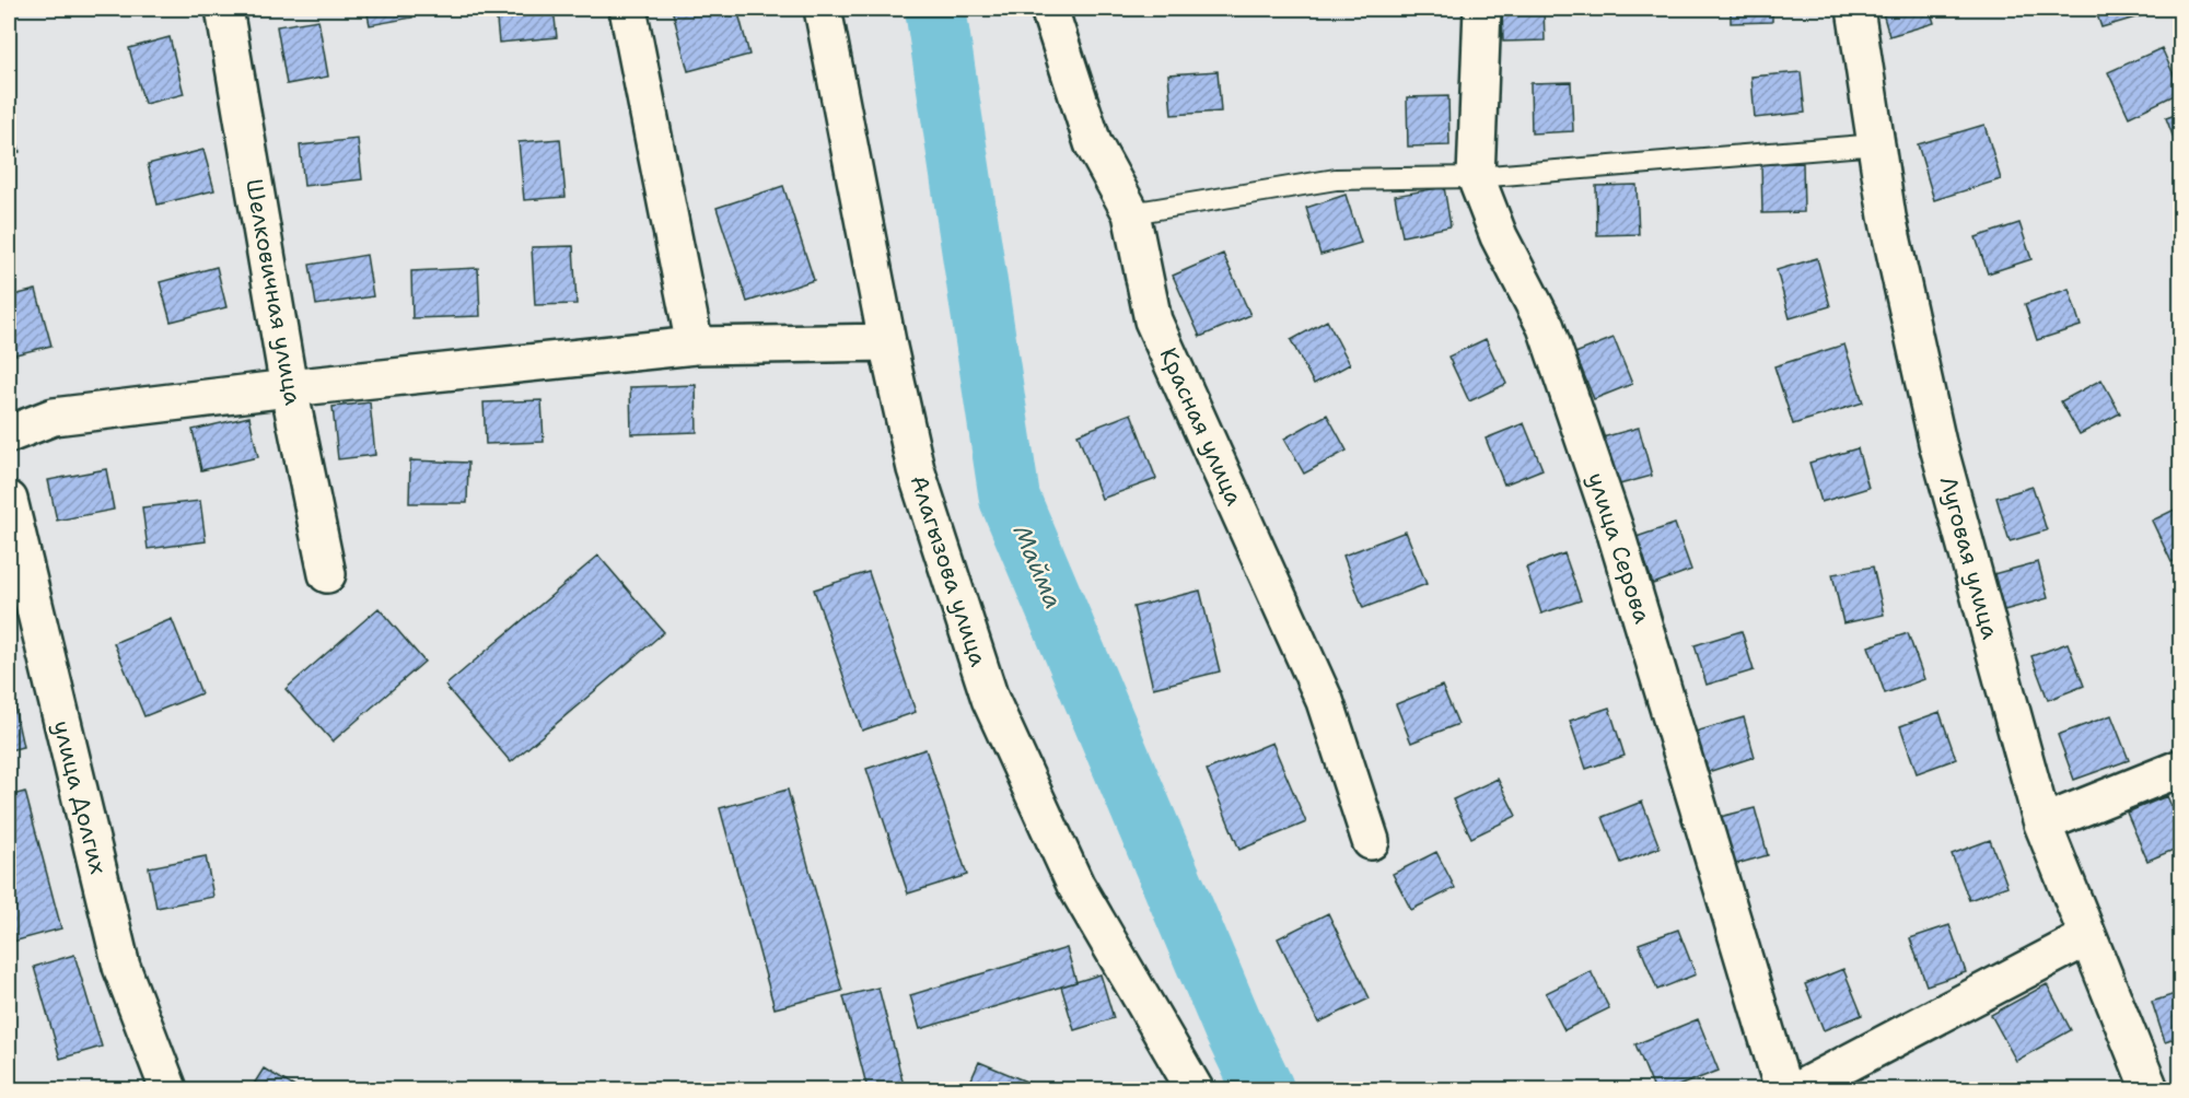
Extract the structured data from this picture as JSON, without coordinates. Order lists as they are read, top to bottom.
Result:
{
  "streets": {
    "street": [
      "Шелковичная улица",
      "Красная улица",
      "улица Серова",
      "Луговая улица",
      "Алагызова улица",
      "улица Долгих"
    ]
  },
  "water": ["Майма"]
}
